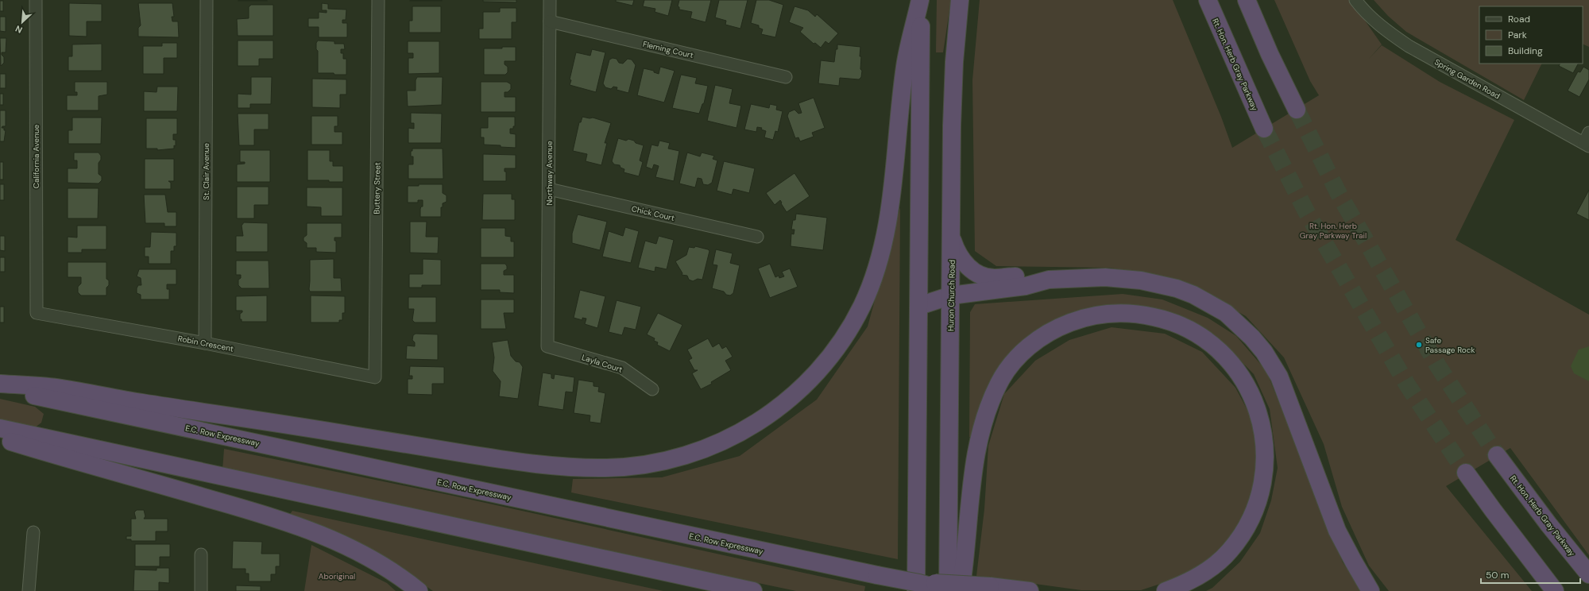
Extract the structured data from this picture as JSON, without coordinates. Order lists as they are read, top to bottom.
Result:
{
  "streets": {
    "highway": ["Rt. Hon. Herb Gray Parkway", "Huron Church Road", "E.C. Row Expressway"],
    "street": [
      "Fleming Court",
      "Spring Garden Road",
      "California Avenue",
      "St. Clair Avenue",
      "Northway Avenue",
      "Buttery Street",
      "Chick Court",
      "Robin Crescent",
      "Layla Court"
    ]
  },
  "crossings": [
    ["Fleming Court", "Northway Avenue"],
    ["California Avenue", "Robin Crescent"],
    ["St. Clair Avenue", "Robin Crescent"],
    ["Northway Avenue", "Chick Court"],
    ["Northway Avenue", "Layla Court"],
    ["Buttery Street", "Robin Crescent"],
    ["Huron Church Road", "E.C. Row Expressway"]
  ],
  "parks": ["Rt. Hon. Herb Gray Parkway Trail", "Aboriginal"],
  "places": ["Safe Passage Rock"],
  "legend": ["Road", "Park", "Building"],
  "scale_bar": "50 m",
  "north": "bottom left"
}
